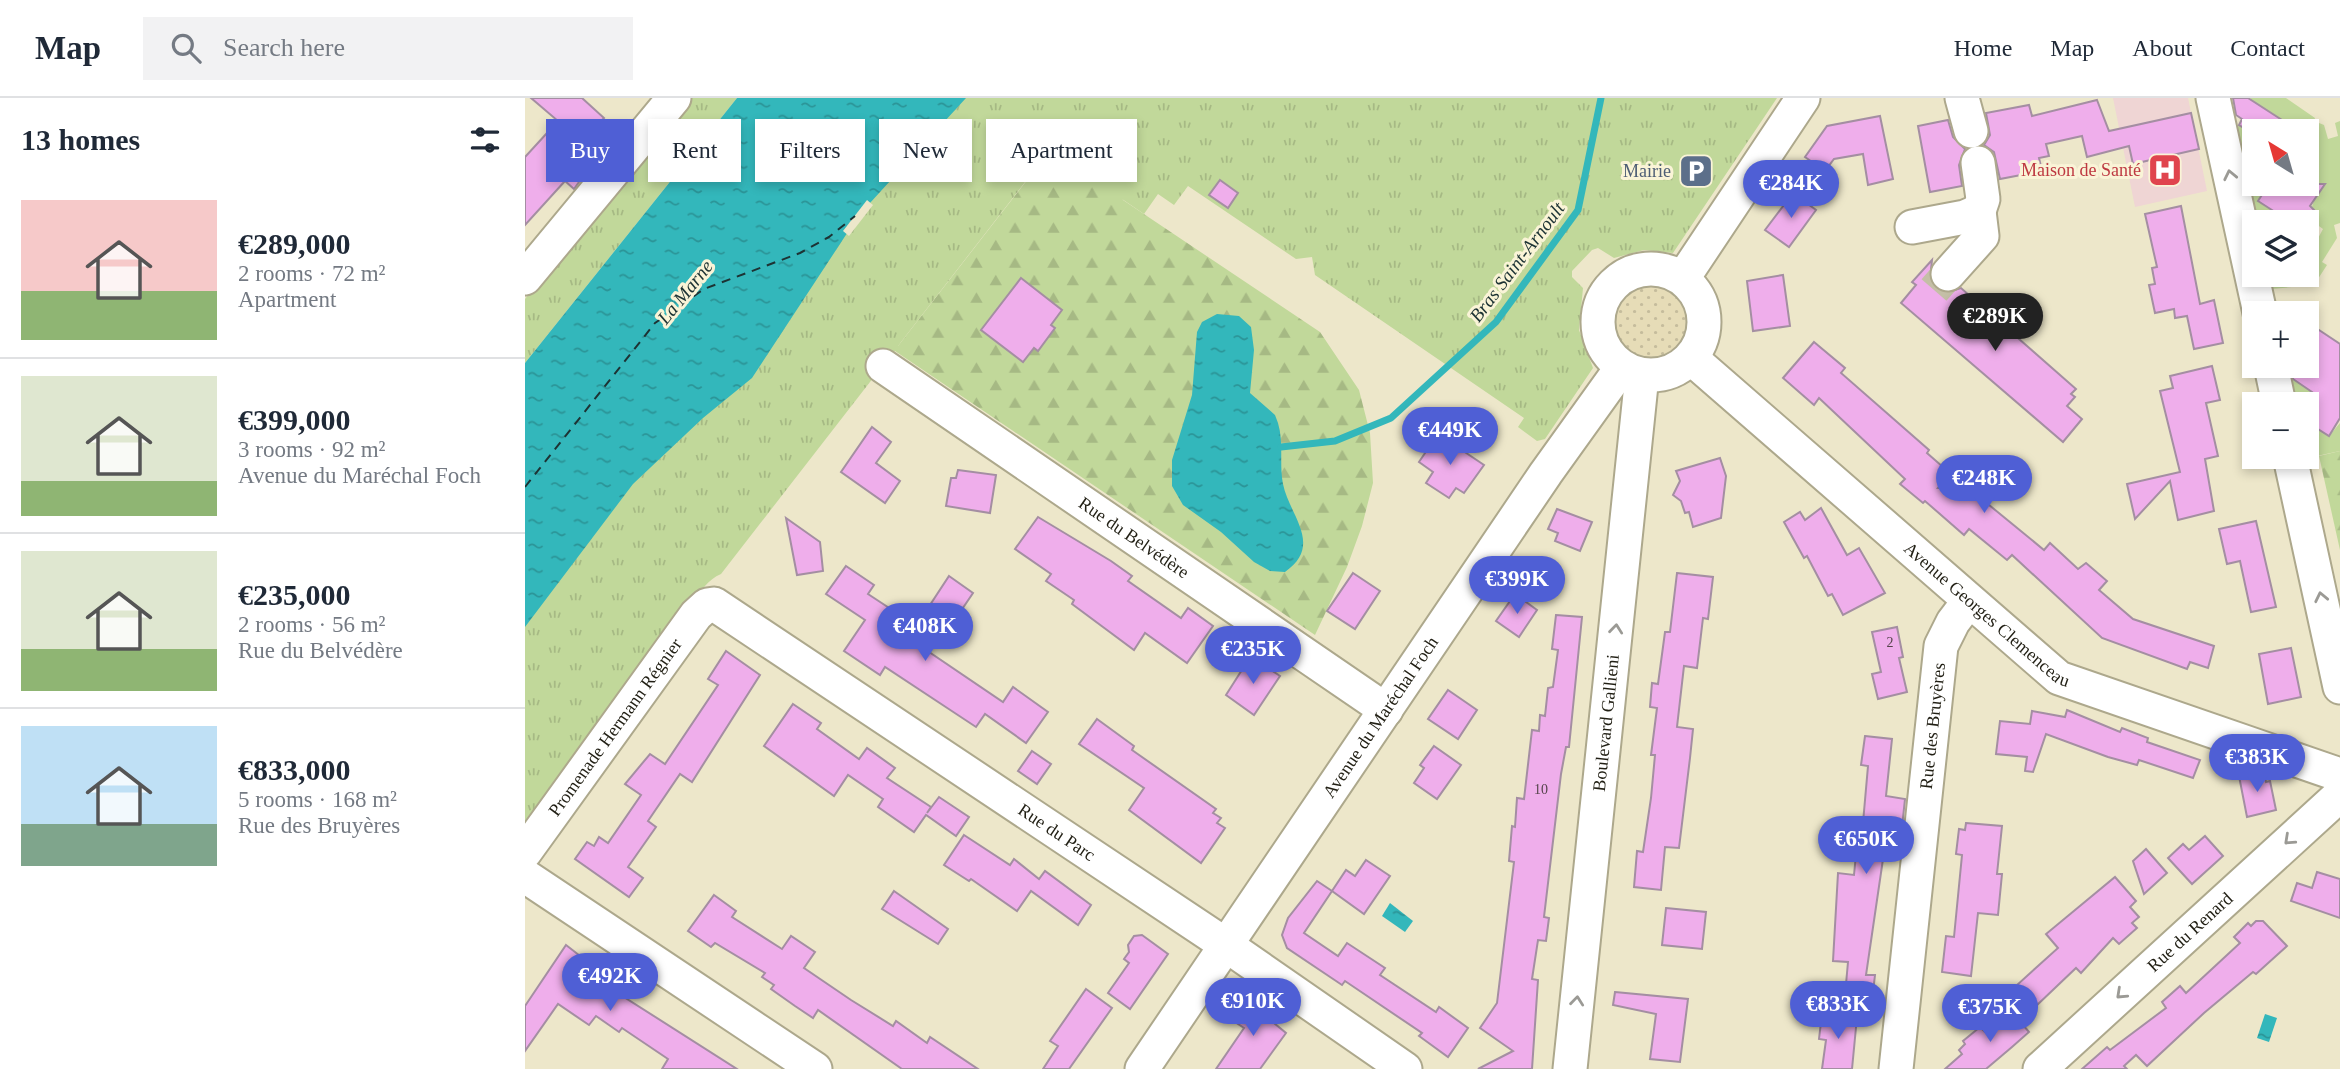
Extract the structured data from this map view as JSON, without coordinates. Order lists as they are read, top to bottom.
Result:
{
  "streets": {
    "street": [
      "Rue du Belvédère",
      "Avenue Georges Clemenceau",
      "Avenue du Maréchal Foch",
      "Boulevard Gallieni",
      "Promenade Hermann Régnier",
      "Rue des Bruyères",
      "Rue du Parc",
      "Rue du Renard"
    ]
  },
  "crossings": [
    ["Rue du Belvédère", "Avenue du Maréchal Foch"],
    ["Avenue Georges Clemenceau", "Avenue du Maréchal Foch"],
    ["Avenue Georges Clemenceau", "Boulevard Gallieni"],
    ["Avenue Georges Clemenceau", "Rue des Bruyères"],
    ["Avenue du Maréchal Foch", "Boulevard Gallieni"],
    ["Avenue du Maréchal Foch", "Rue du Parc"],
    ["Promenade Hermann Régnier", "Rue du Parc"]
  ],
  "one_way": ["Boulevard Gallieni", "Rue du Renard"],
  "water": ["Bras Saint-Arnoult", "La Marne"],
  "places": {
    "hospital": ["Maison de Santé"],
    "parking": ["Mairie"]
  },
  "house_numbers": ["2", "10"],
  "north": "top left",
  "page": {
    "header": "Map",
    "search": "Search here",
    "nav": [
      "Home",
      "Map",
      "About",
      "Contact"
    ],
    "heading": "13 homes",
    "map_buttons": ["+", "−"],
    "chip": [
      "Buy",
      "Rent",
      "Filters",
      "New",
      "Apartment"
    ],
    "price": [
      "€284K",
      "€289K",
      "€449K",
      "€248K",
      "€399K",
      "€408K",
      "€235K",
      "€383K",
      "€650K",
      "€492K",
      "€910K",
      "€833K",
      "€375K"
    ],
    "list": [
      {
        "name": "€289,000",
        "note": "2 rooms · 72 m² · Apartment"
      },
      {
        "name": "€399,000",
        "note": "3 rooms · 92 m² · Avenue du Maréchal Foch"
      },
      {
        "name": "€235,000",
        "note": "2 rooms · 56 m² · Rue du Belvédère"
      },
      {
        "name": "€833,000",
        "note": "5 rooms · 168 m² · Rue des Bruyères"
      }
    ]
  }
}
